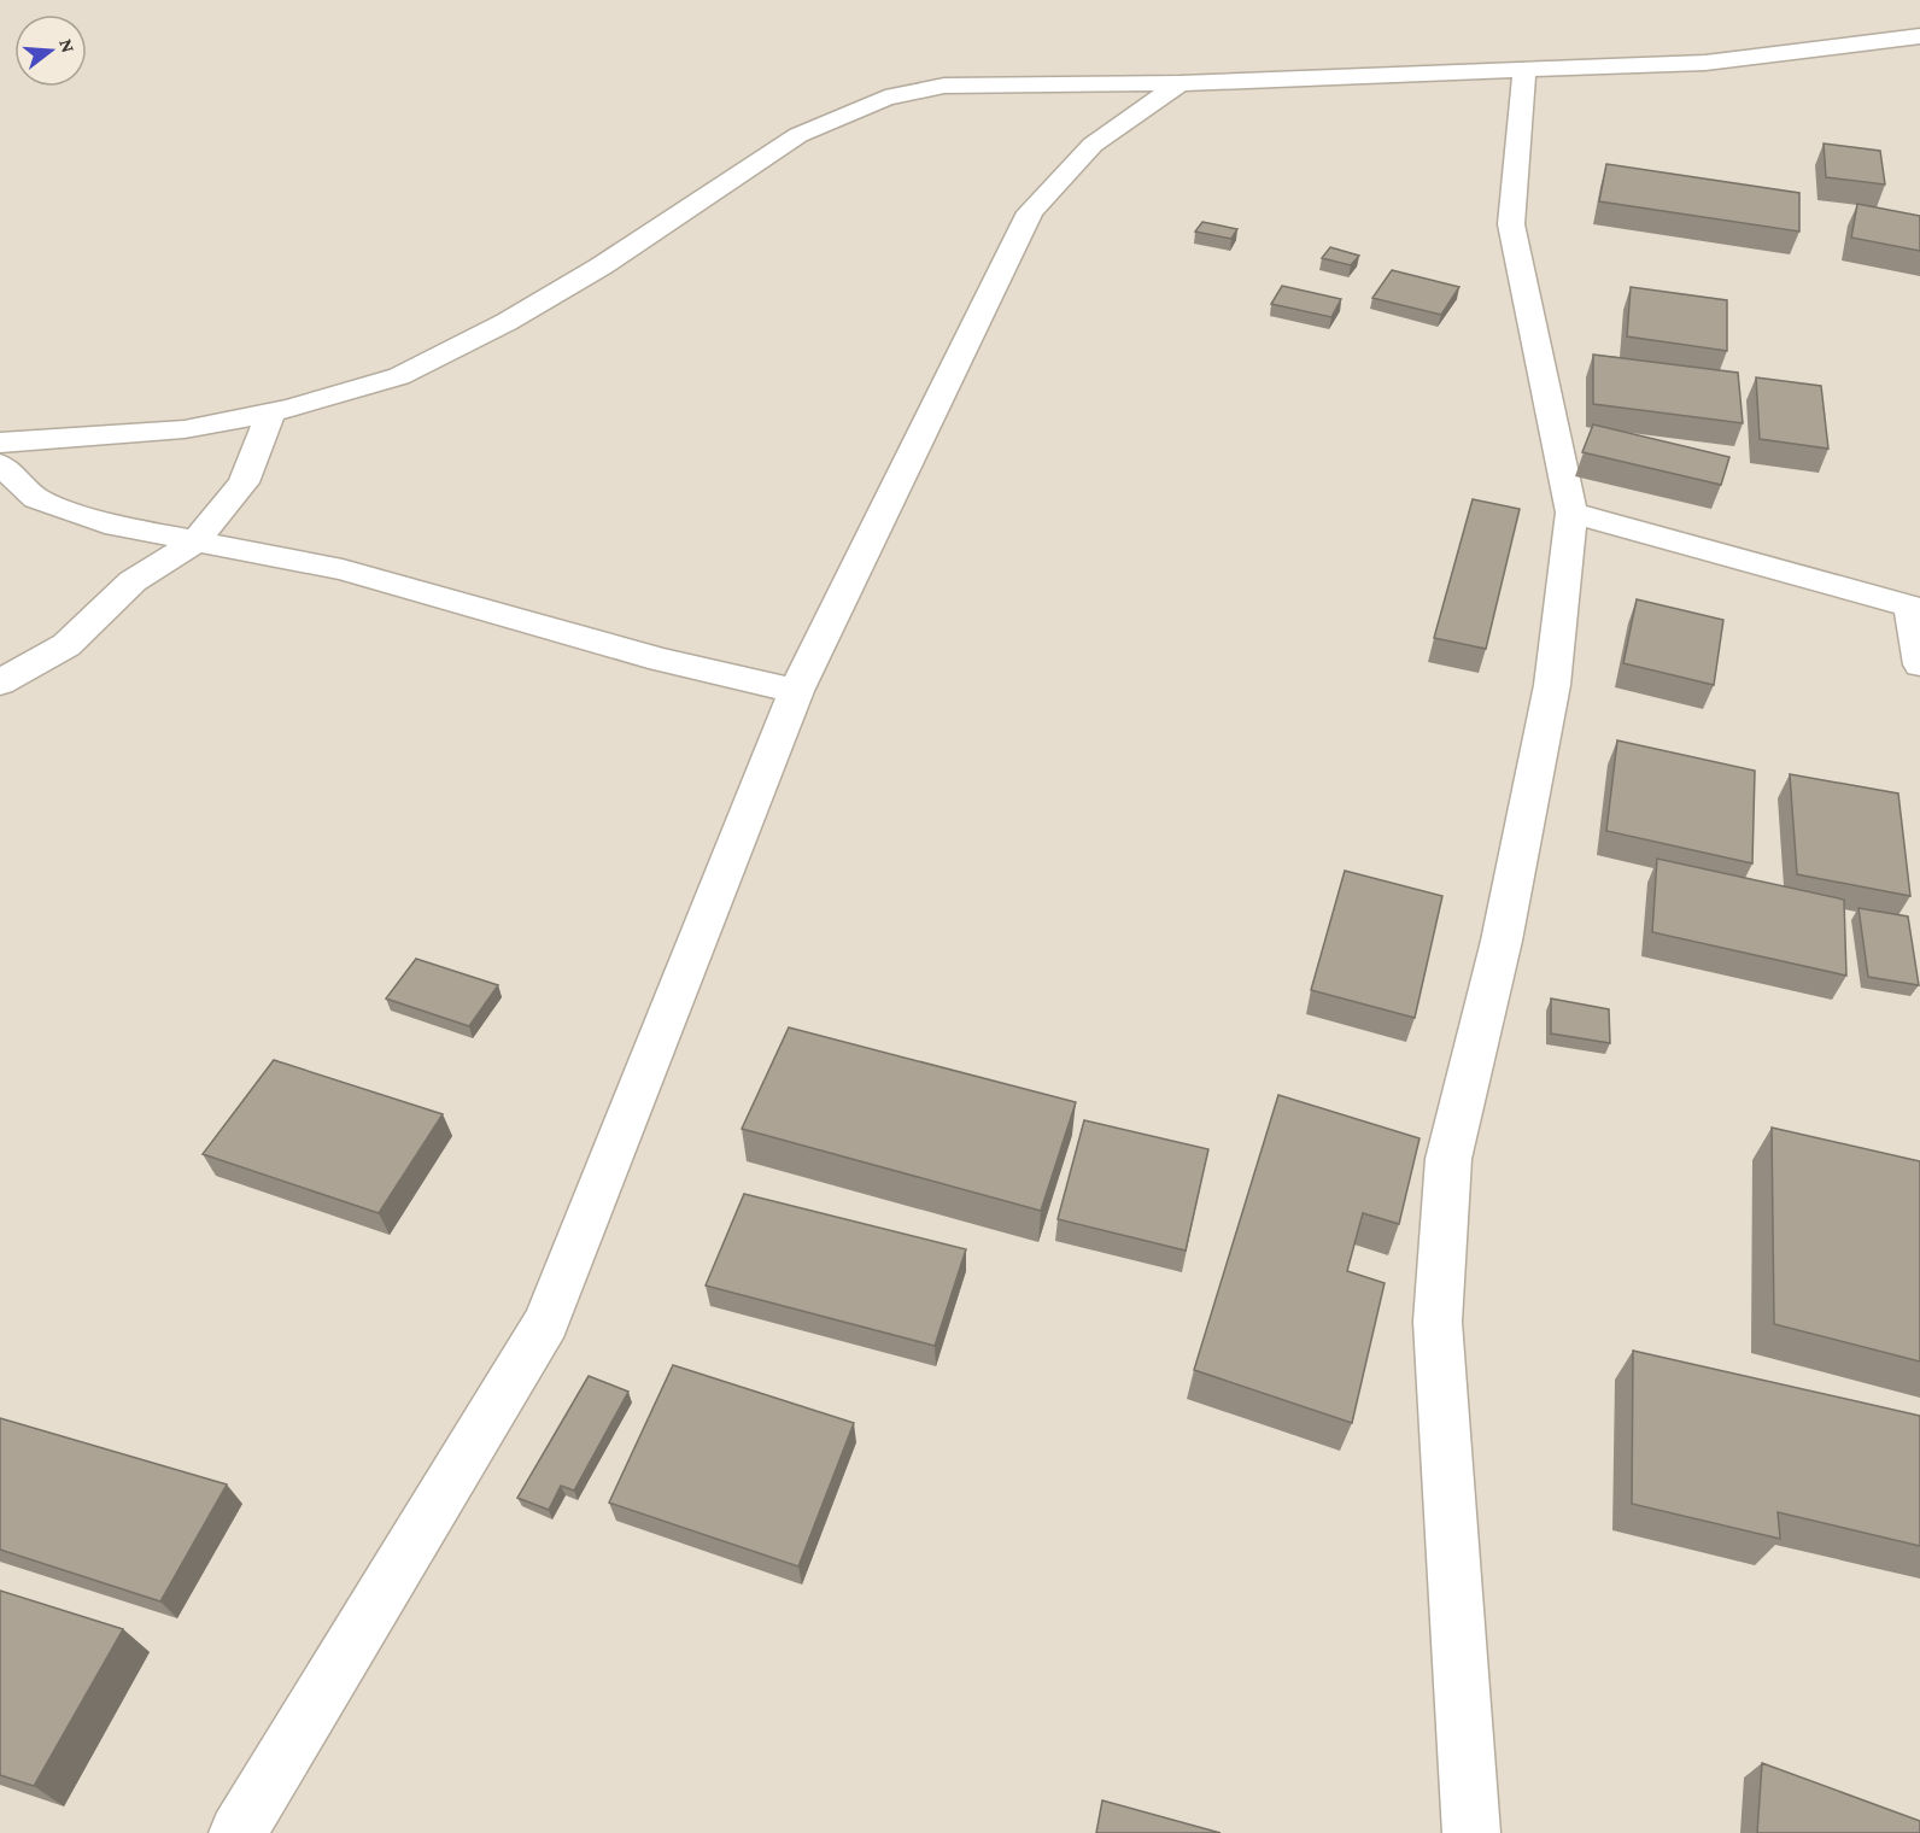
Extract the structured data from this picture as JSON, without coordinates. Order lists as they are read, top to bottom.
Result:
{
  "north": "right"
}
